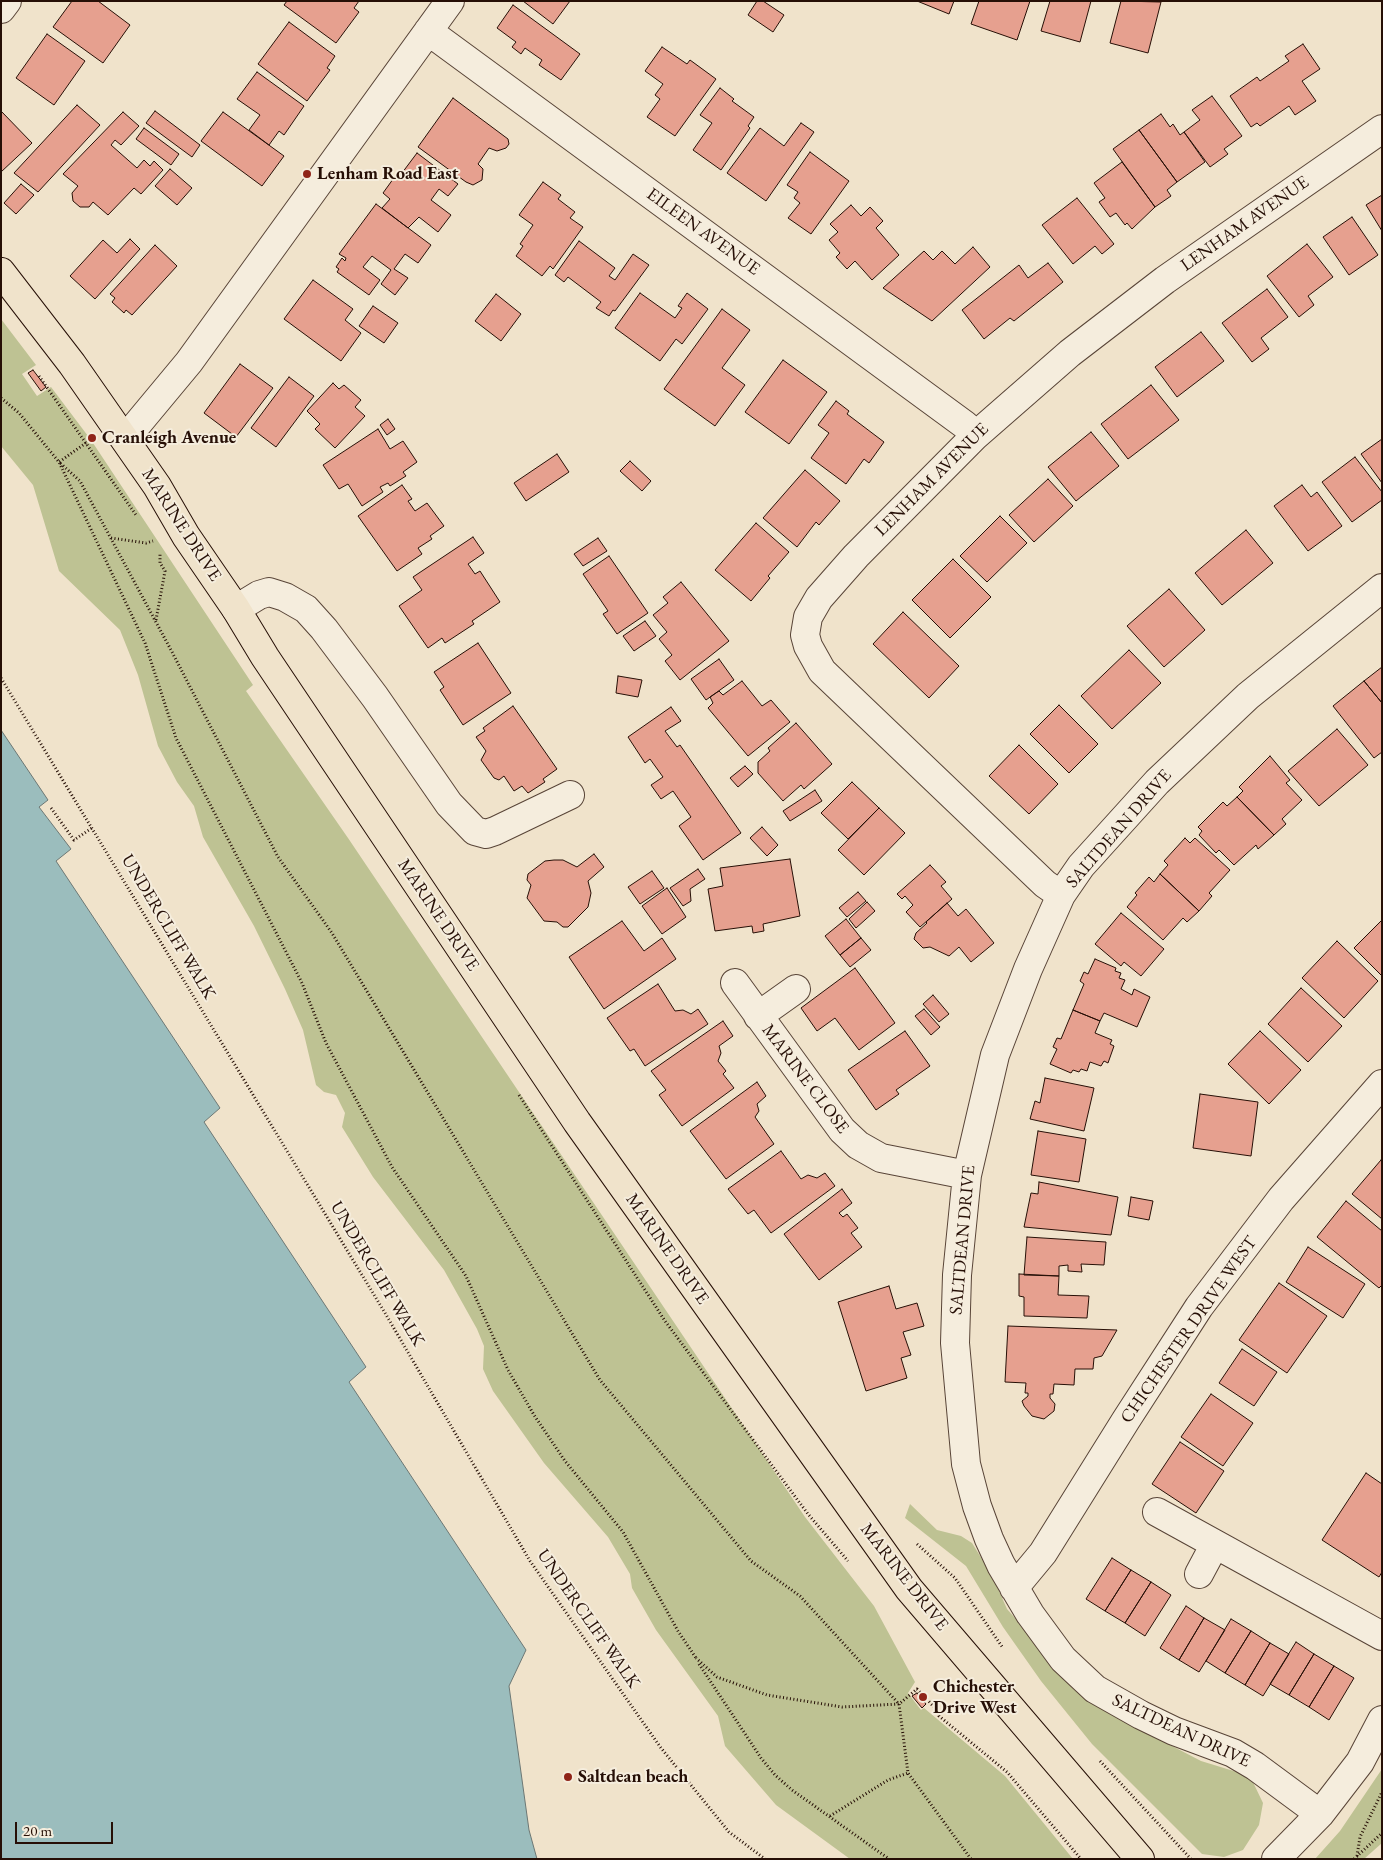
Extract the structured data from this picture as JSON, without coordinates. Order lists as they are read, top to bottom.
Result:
{
  "streets": {
    "main road": ["MARINE DRIVE"],
    "street": [
      "LENHAM AVENUE",
      "EILEEN AVENUE",
      "SALTDEAN DRIVE",
      "MARINE CLOSE",
      "CHICHESTER DRIVE WEST"
    ],
    "path": ["UNDERCLIFF WALK"]
  },
  "crossings": [
    ["LENHAM AVENUE", "EILEEN AVENUE"],
    ["LENHAM AVENUE", "SALTDEAN DRIVE"],
    ["SALTDEAN DRIVE", "MARINE CLOSE"],
    ["SALTDEAN DRIVE", "CHICHESTER DRIVE WEST"]
  ],
  "places": [
    "Lenham Road East",
    "Cranleigh Avenue",
    "Chichester Drive West",
    "Saltdean beach"
  ],
  "scale_bar": "20 m"
}
